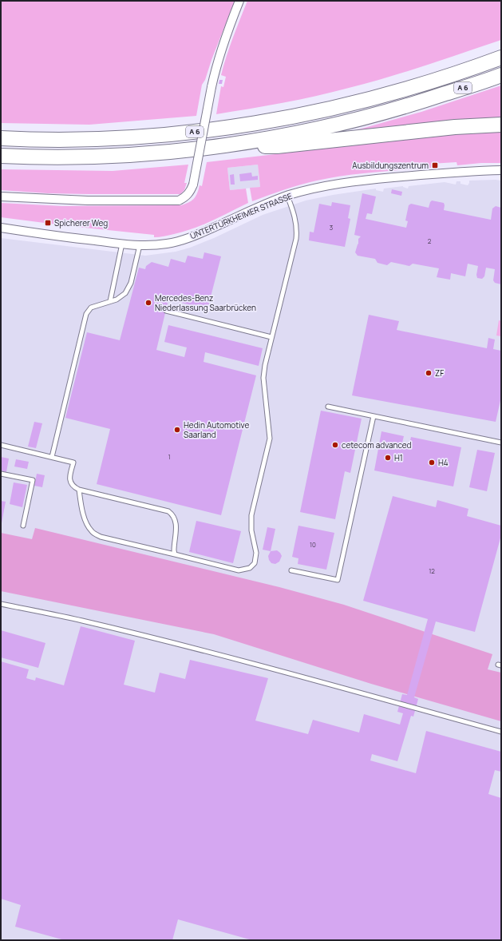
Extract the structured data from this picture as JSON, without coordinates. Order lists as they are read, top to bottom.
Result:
{
  "streets": {
    "highway": ["A 6"],
    "street": ["UNTERTÜRKHEIMER STRASSE"]
  },
  "places": {
    "transit": ["Ausbildungszentrum", "Spicherer Weg"],
    "other": [
      "Mercedes-Benz Niederlassung Saarbrücken",
      "ZF",
      "Hedin Automotive Saarland",
      "cetecom advanced",
      "H1",
      "H4"
    ]
  },
  "house_numbers": [
    "3",
    "2",
    "1",
    "10",
    "12"
  ]
}
